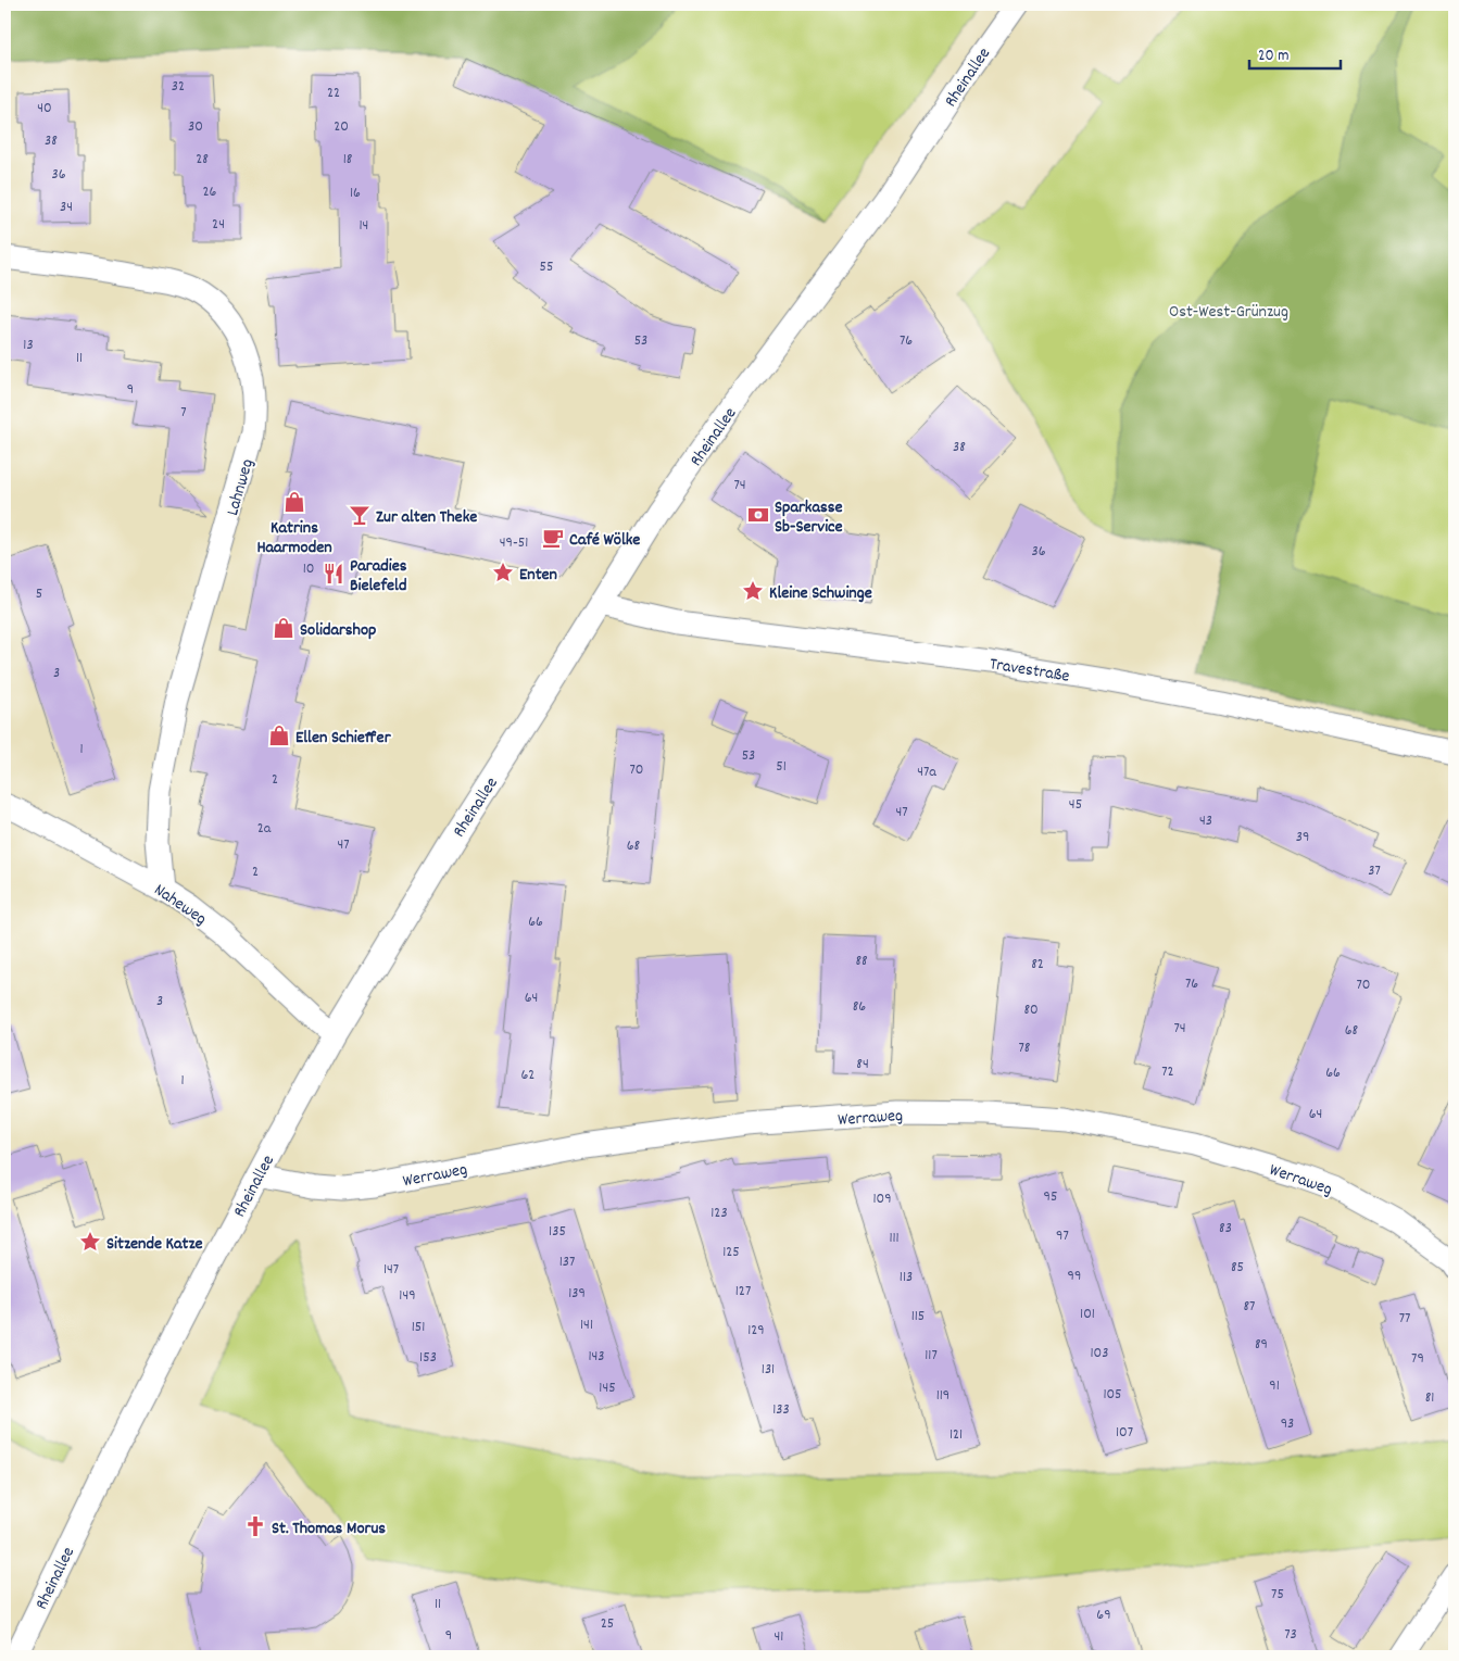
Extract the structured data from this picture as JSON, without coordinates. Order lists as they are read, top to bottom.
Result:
{
  "streets": {
    "street": [
      "Rheinallee",
      "Lahnweg",
      "Travestraße",
      "Naheweg",
      "Werraweg"
    ]
  },
  "crossings": [
    ["Rheinallee", "Travestraße"],
    ["Rheinallee", "Naheweg"],
    ["Rheinallee", "Werraweg"],
    ["Lahnweg", "Naheweg"]
  ],
  "parks": ["Ost-West-Grünzug"],
  "places": {
    "shop": ["Katrins Haarmoden", "Solidarshop", "Ellen Schieffer"],
    "bar": ["Zur alten Theke"],
    "bank": ["Sparkasse Sb-Service"],
    "cafe": ["Café Wölke"],
    "place": ["Enten", "Kleine Schwinge", "Sitzende Katze"],
    "restaurant": ["Paradies Bielefeld"],
    "church": ["St. Thomas Morus"]
  },
  "house_numbers": [
    "32",
    "22",
    "40",
    "30",
    "20",
    "38",
    "28",
    "18",
    "36",
    "26",
    "16",
    "34",
    "24",
    "14",
    "55",
    "53",
    "76",
    "13",
    "11",
    "9",
    "7",
    "38",
    "74",
    "49-51",
    "36",
    "10",
    "5",
    "3",
    "1",
    "53",
    "51",
    "70",
    "47a",
    "2",
    "45",
    "47",
    "43",
    "2a",
    "39",
    "47",
    "68",
    "37",
    "2",
    "66",
    "88",
    "82",
    "76",
    "70",
    "64",
    "3",
    "86",
    "80",
    "74",
    "68",
    "78",
    "84",
    "72",
    "66",
    "62",
    "1",
    "64",
    "95",
    "109",
    "123",
    "83",
    "135",
    "97",
    "111",
    "125",
    "137",
    "85",
    "147",
    "99",
    "113",
    "127",
    "139",
    "149",
    "87",
    "101",
    "115",
    "77",
    "141",
    "151",
    "129",
    "89",
    "103",
    "117",
    "143",
    "153",
    "79",
    "131",
    "91",
    "145",
    "105",
    "119",
    "81",
    "133",
    "93",
    "107",
    "121",
    "75",
    "11",
    "69",
    "25",
    "73",
    "9",
    "41"
  ],
  "scale_bar": "20 m"
}
